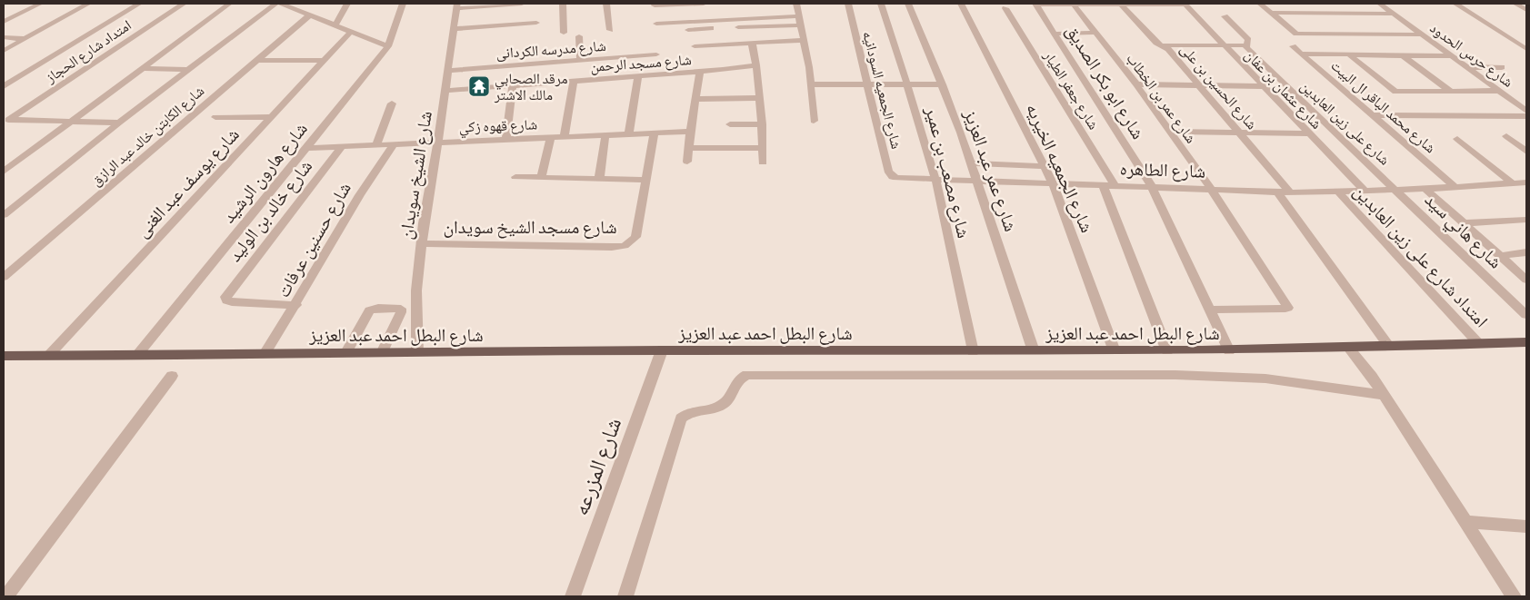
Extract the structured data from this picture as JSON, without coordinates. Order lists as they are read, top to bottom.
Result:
{
  "streets": {
    "main road": ["شارع البطل احمد عبد العزيز"],
    "street": [
      "شارع مدرسه الكردانى",
      "امتداد شارع الحجاز",
      "شارع حرس الحدود",
      "شارع مسجد الرحمن",
      "شارع ابو بكر الصديق",
      "شارع الحسين بن على",
      "شارع عثمان بن عفان",
      "شارع الجمعيه السودانيه",
      "شارع جعفر الطيار",
      "شارع عمر بن الخطاب",
      "شارع محمد الباقر ال البيت",
      "شارع على زين العابدين",
      "شارع قهوه زكي",
      "شارع الكابتن خالد عبد الرازق",
      "شارع الجمعيه الخيريه",
      "شارع الطاهره",
      "شارع عمر عبد العزيز",
      "شارع هارون الرشيد",
      "شارع مصعب بن عمير",
      "شارع الشيخ سويدان",
      "شارع يوسف عبد الغنى",
      "شارع خالد بن الوليد",
      "شارع مسجد الشيخ سويدان",
      "شارع هاني سيد",
      "شارع حسنين عرفات",
      "امتداد شارع على زين العابدين",
      "شارع المزرعه"
    ]
  },
  "crossings": [
    ["شارع مدرسه الكردانى", "شارع الشيخ سويدان"],
    ["شارع مسجد الرحمن", "شارع الشيخ سويدان"],
    ["شارع ابو بكر الصديق", "شارع عمر بن الخطاب"],
    ["شارع ابو بكر الصديق", "شارع الطاهره"],
    ["شارع ابو بكر الصديق", "شارع البطل احمد عبد العزيز"],
    ["شارع الحسين بن على", "شارع الطاهره"],
    ["شارع عثمان بن عفان", "شارع الطاهره"],
    ["شارع الجمعيه السودانيه", "شارع الطاهره"],
    ["شارع جعفر الطيار", "شارع الطاهره"],
    ["شارع عمر بن الخطاب", "شارع الطاهره"],
    ["شارع محمد الباقر ال البيت", "شارع الطاهره"],
    ["شارع على زين العابدين", "شارع الطاهره"],
    ["شارع على زين العابدين", "شارع هاني سيد"],
    ["شارع قهوه زكي", "شارع هارون الرشيد"],
    ["شارع قهوه زكي", "شارع الشيخ سويدان"],
    ["شارع قهوه زكي", "شارع خالد بن الوليد"],
    ["شارع قهوه زكي", "شارع حسنين عرفات"],
    ["شارع الجمعيه الخيريه", "شارع الطاهره"],
    ["شارع الجمعيه الخيريه", "شارع البطل احمد عبد العزيز"],
    ["شارع الطاهره", "شارع عمر عبد العزيز"],
    ["شارع الطاهره", "شارع مصعب بن عمير"],
    ["شارع الطاهره", "شارع هاني سيد"],
    ["شارع الطاهره", "امتداد شارع على زين العابدين"],
    ["شارع عمر عبد العزيز", "شارع البطل احمد عبد العزيز"],
    ["شارع هارون الرشيد", "شارع البطل احمد عبد العزيز"],
    ["شارع مصعب بن عمير", "شارع البطل احمد عبد العزيز"],
    ["شارع الشيخ سويدان", "شارع مسجد الشيخ سويدان"],
    ["شارع الشيخ سويدان", "شارع البطل احمد عبد العزيز"],
    ["شارع يوسف عبد الغنى", "شارع البطل احمد عبد العزيز"],
    ["شارع خالد بن الوليد", "شارع حسنين عرفات"],
    ["شارع حسنين عرفات", "شارع البطل احمد عبد العزيز"],
    ["امتداد شارع على زين العابدين", "شارع البطل احمد عبد العزيز"],
    ["شارع البطل احمد عبد العزيز", "شارع المزرعه"]
  ],
  "places": {
    "temple": ["مرقد الصحابي مالك الاشتر"]
  }
}
